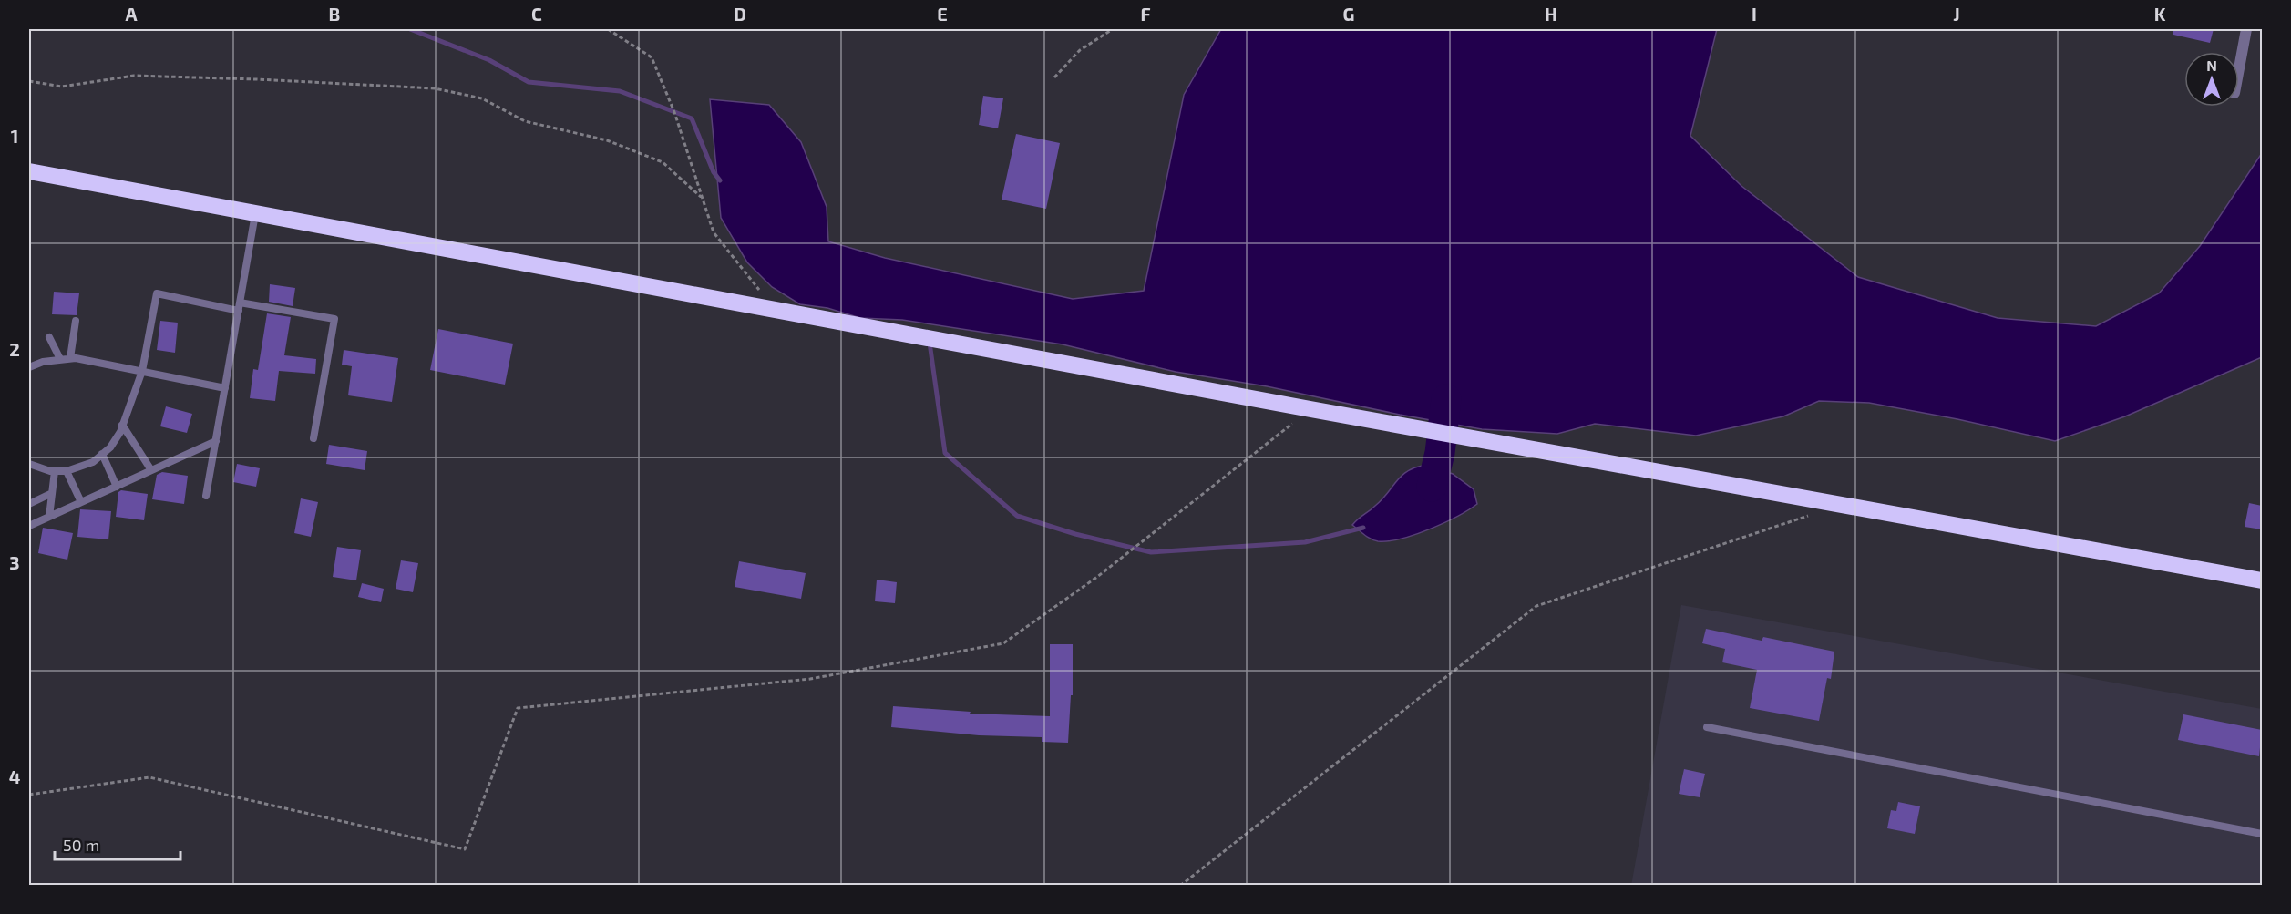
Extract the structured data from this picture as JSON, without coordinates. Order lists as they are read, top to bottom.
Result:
{
  "scale_bar": "50 m",
  "north": "top",
  "grid": {
    "columns": [
      "A",
      "B",
      "C",
      "D",
      "E",
      "F",
      "G",
      "H",
      "I",
      "J",
      "K"
    ],
    "rows": [
      "1",
      "2",
      "3",
      "4"
    ]
  }
}
